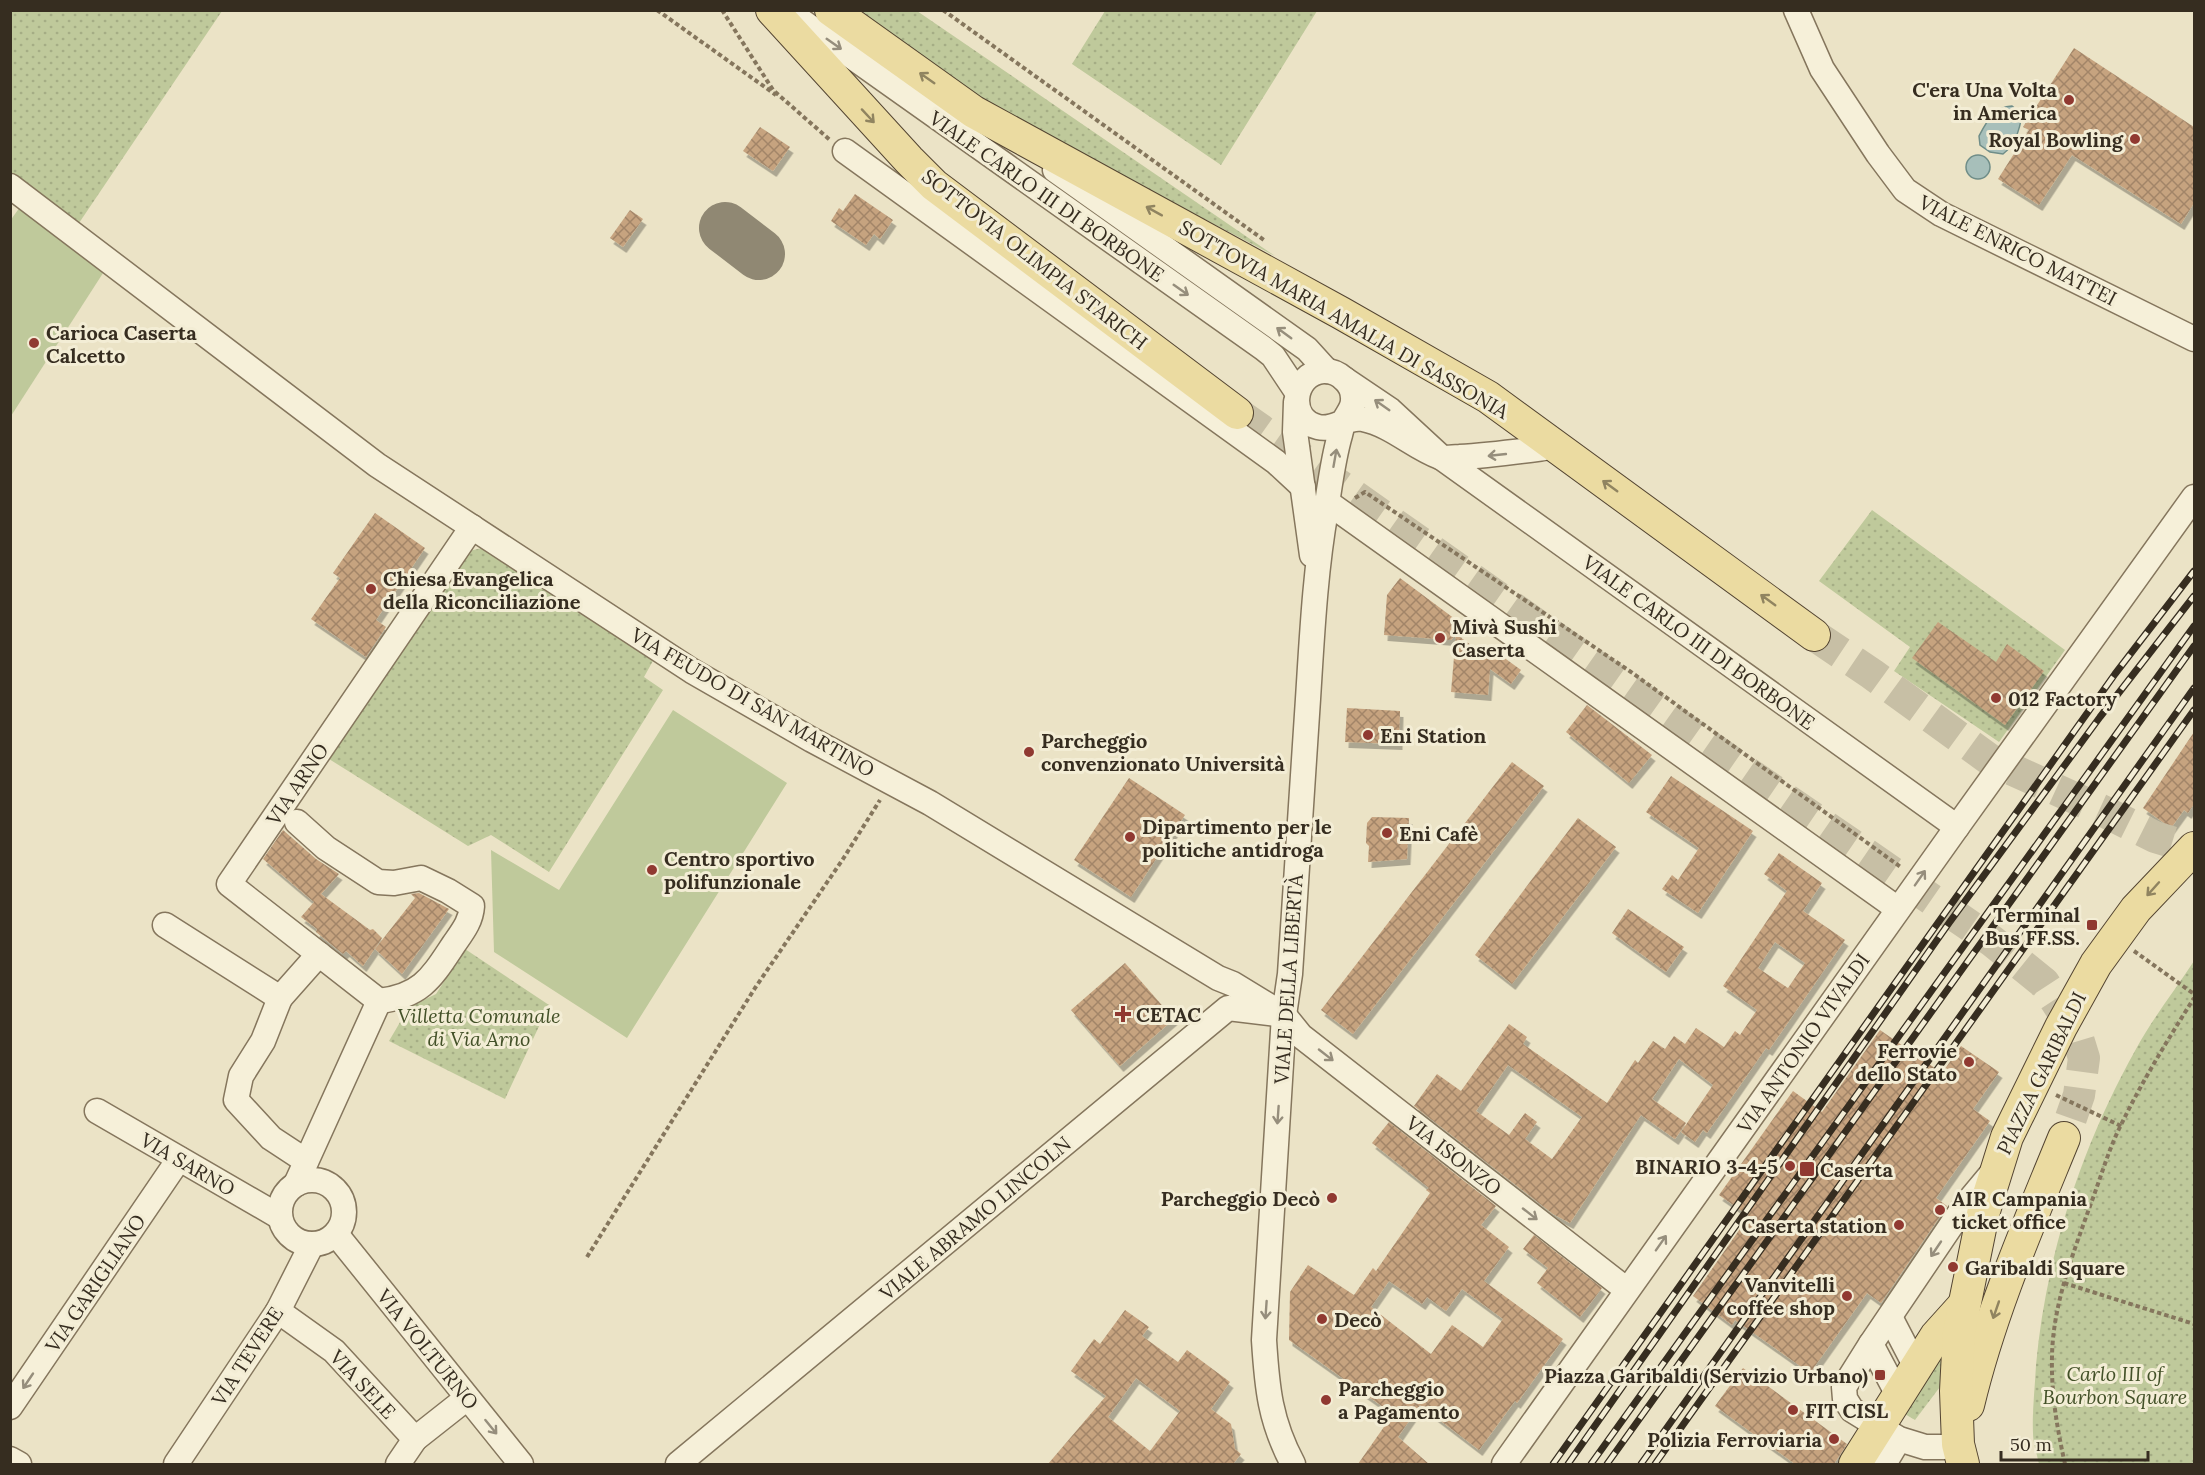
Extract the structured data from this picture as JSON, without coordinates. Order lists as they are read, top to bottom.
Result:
{
  "streets": {
    "main road": [
      "VIALE CARLO III DI BORBONE",
      "SOTTOVIA OLIMPIA STARICH",
      "SOTTOVIA MARIA AMALIA DI SASSONIA",
      "PIAZZA GARIBALDI"
    ],
    "street": [
      "VIALE ENRICO MATTEI",
      "VIA FEUDO DI SAN MARTINO",
      "VIA ARNO",
      "VIALE DELLA LIBERTÀ",
      "VIA ANTONIO VIVALDI",
      "VIA ISONZO",
      "VIA SARNO",
      "VIALE ABRAMO LINCOLN",
      "VIA GARIGLIANO",
      "VIA VOLTURNO",
      "VIA TEVERE",
      "VIA SELE"
    ]
  },
  "crossings": [
    ["VIALE CARLO III DI BORBONE", "SOTTOVIA MARIA AMALIA DI SASSONIA"],
    ["VIALE CARLO III DI BORBONE", "VIALE DELLA LIBERTÀ"],
    ["VIALE CARLO III DI BORBONE", "VIA ANTONIO VIVALDI"],
    ["VIA FEUDO DI SAN MARTINO", "VIA ARNO"],
    ["VIA FEUDO DI SAN MARTINO", "VIALE DELLA LIBERTÀ"],
    ["VIA FEUDO DI SAN MARTINO", "VIA ISONZO"],
    ["VIA FEUDO DI SAN MARTINO", "VIALE ABRAMO LINCOLN"],
    ["VIALE DELLA LIBERTÀ", "VIA ISONZO"],
    ["VIALE DELLA LIBERTÀ", "VIALE ABRAMO LINCOLN"],
    ["VIA ANTONIO VIVALDI", "VIA ISONZO"],
    ["VIA ISONZO", "VIALE ABRAMO LINCOLN"],
    ["VIA SARNO", "VIA GARIGLIANO"],
    ["VIA SARNO", "VIA VOLTURNO"],
    ["VIA SARNO", "VIA TEVERE"],
    ["VIA VOLTURNO", "VIA TEVERE"],
    ["VIA TEVERE", "VIA SELE"]
  ],
  "one_way": [
    "SOTTOVIA OLIMPIA STARICH",
    "SOTTOVIA MARIA AMALIA DI SASSONIA",
    "VIA ANTONIO VIVALDI",
    "VIA ISONZO",
    "VIA GARIGLIANO"
  ],
  "parks": ["Villetta Comunale di Via Arno", "Carlo III of Bourbon Square"],
  "places": {
    "other": [
      "C'era Una Volta in America",
      "Royal Bowling",
      "Carioca Caserta Calcetto",
      "Chiesa Evangelica della Riconciliazione",
      "Mivà Sushi Caserta",
      "012 Factory",
      "Eni Station",
      "Parcheggio convenzionato Università",
      "Eni Cafè",
      "Dipartimento per le politiche antidroga",
      "Centro sportivo polifunzionale",
      "Ferrovie dello Stato",
      "BINARIO 3-4-5",
      "Parcheggio Decò",
      "AIR Campania ticket office",
      "Caserta station",
      "Garibaldi Square",
      "Vanvitelli coffee shop",
      "Decò",
      "Parcheggio a Pagamento",
      "FIT CISL",
      "Polizia Ferroviaria"
    ],
    "transit": ["Terminal Bus FF.SS.", "Caserta", "Piazza Garibaldi (Servizio Urbano)"],
    "health": ["CETAC"]
  },
  "scale_bar": "50 m"
}
